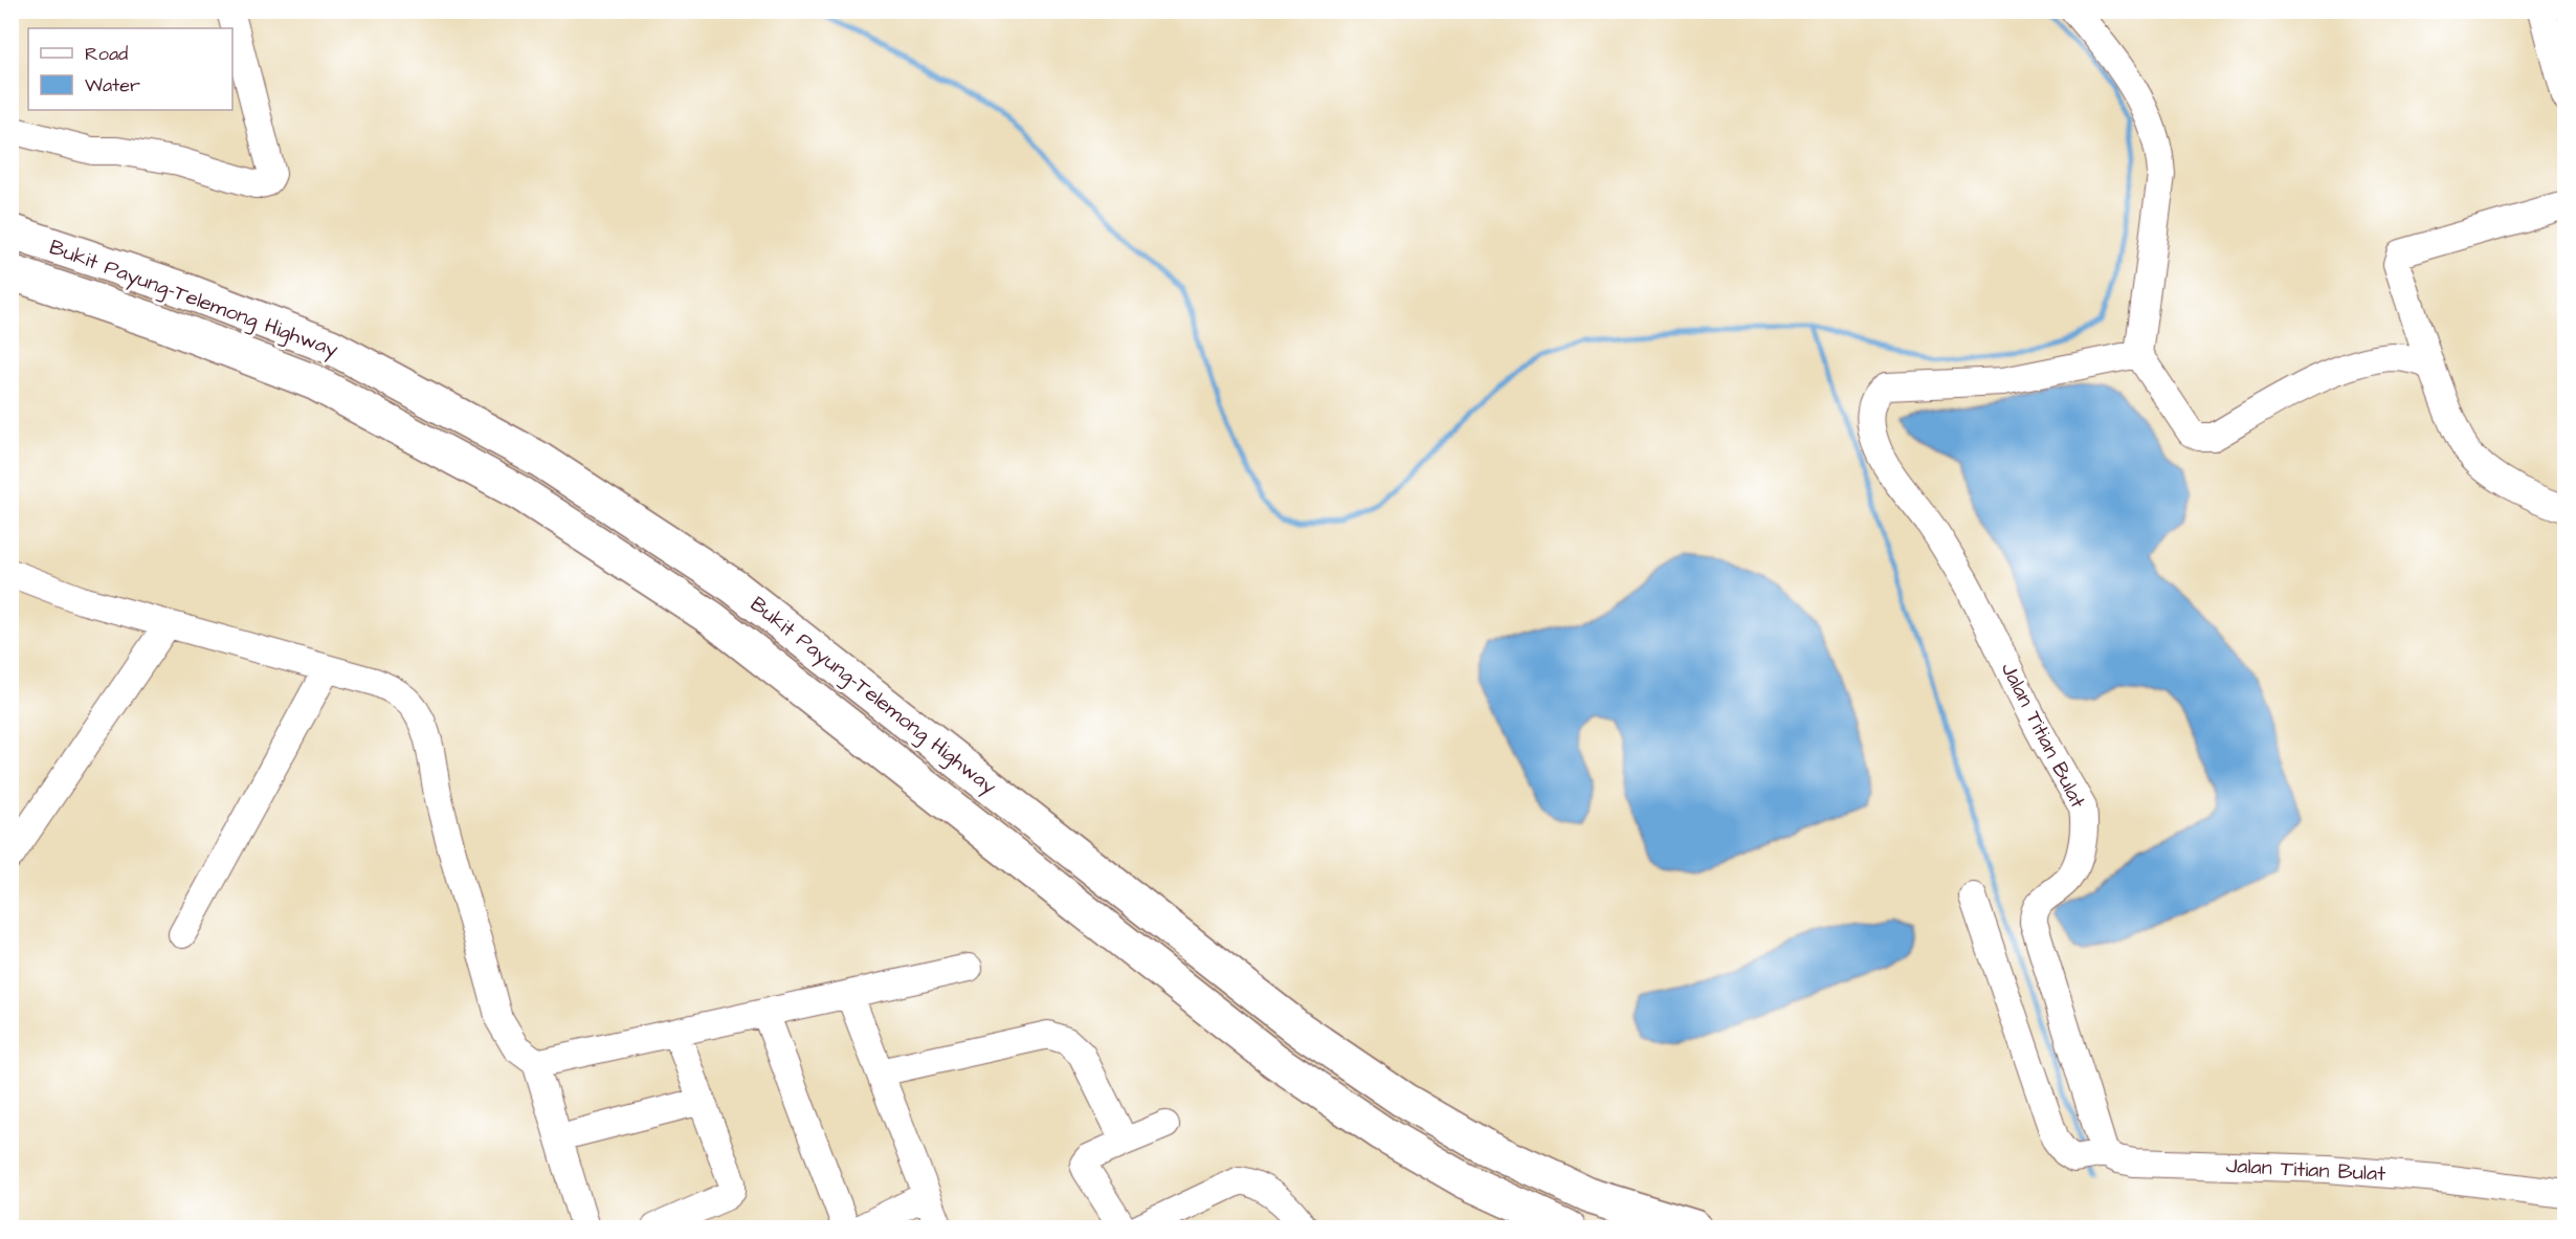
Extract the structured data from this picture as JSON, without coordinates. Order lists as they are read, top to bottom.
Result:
{
  "streets": {
    "highway": ["Bukit Payung-Telemong Highway"],
    "street": ["Jalan Titian Bulat"]
  },
  "legend": ["Road", "Water"]
}
